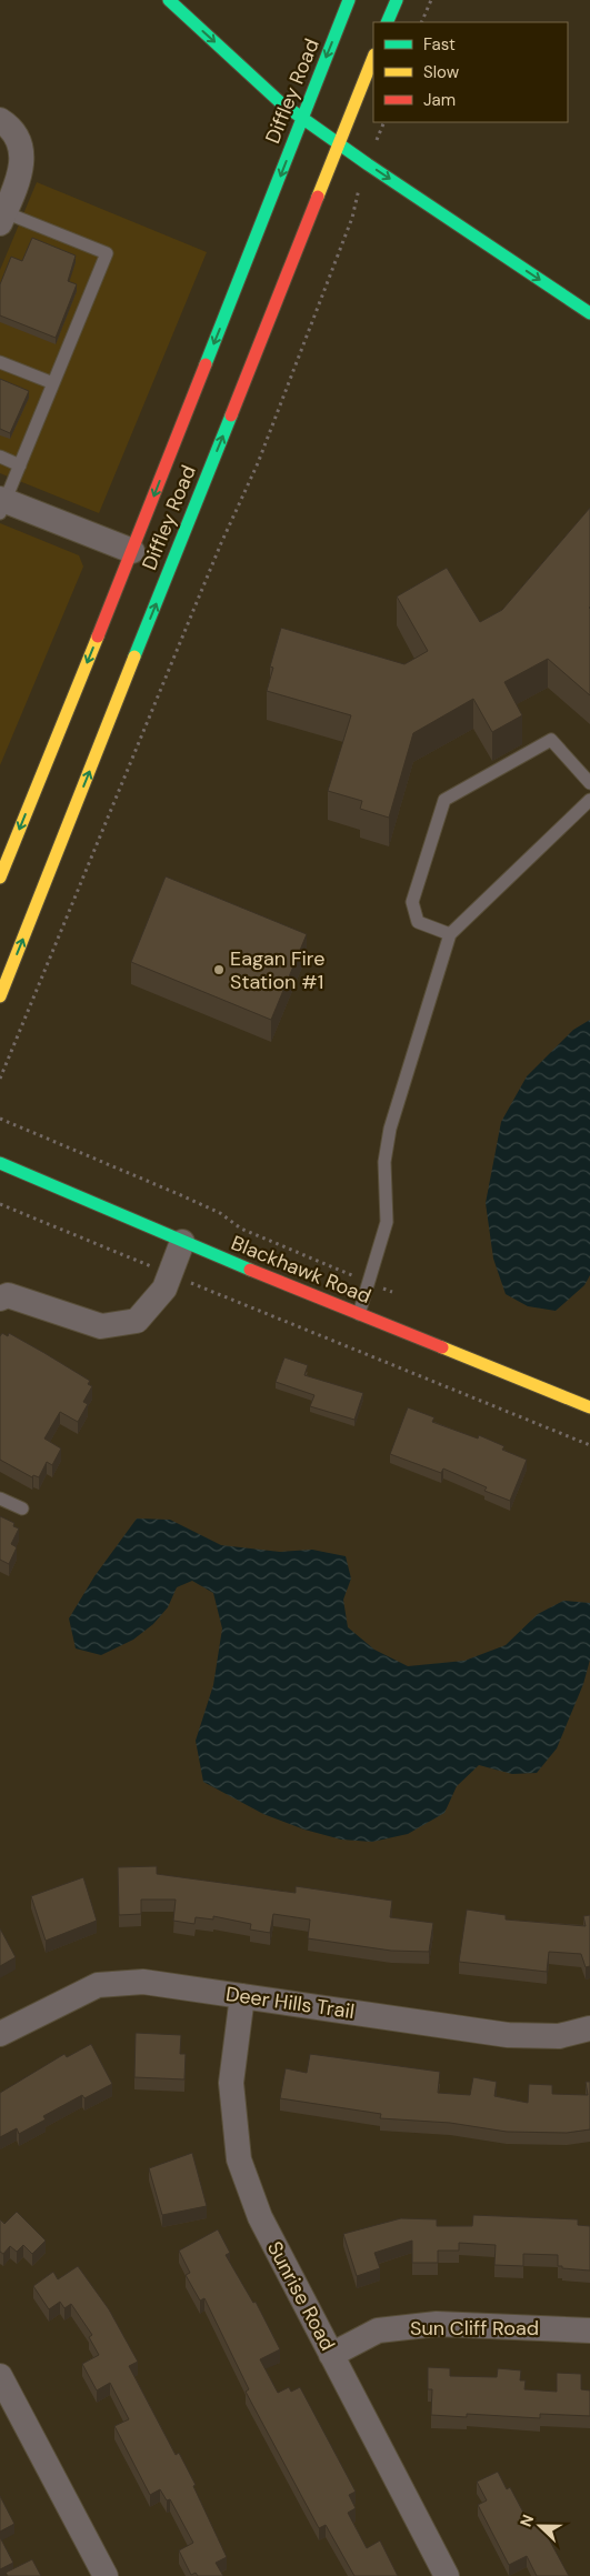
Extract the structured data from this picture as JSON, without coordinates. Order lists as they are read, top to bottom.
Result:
{
  "streets": {
    "main road": ["Diffley Road", "Blackhawk Road"],
    "street": ["Deer Hills Trail", "Sunrise Road", "Sun Cliff Road"]
  },
  "crossings": [
    ["Deer Hills Trail", "Sunrise Road"],
    ["Sunrise Road", "Sun Cliff Road"]
  ],
  "places": ["Eagan Fire Station #1"],
  "legend": ["Fast", "Slow", "Jam"],
  "north": "left"
}
